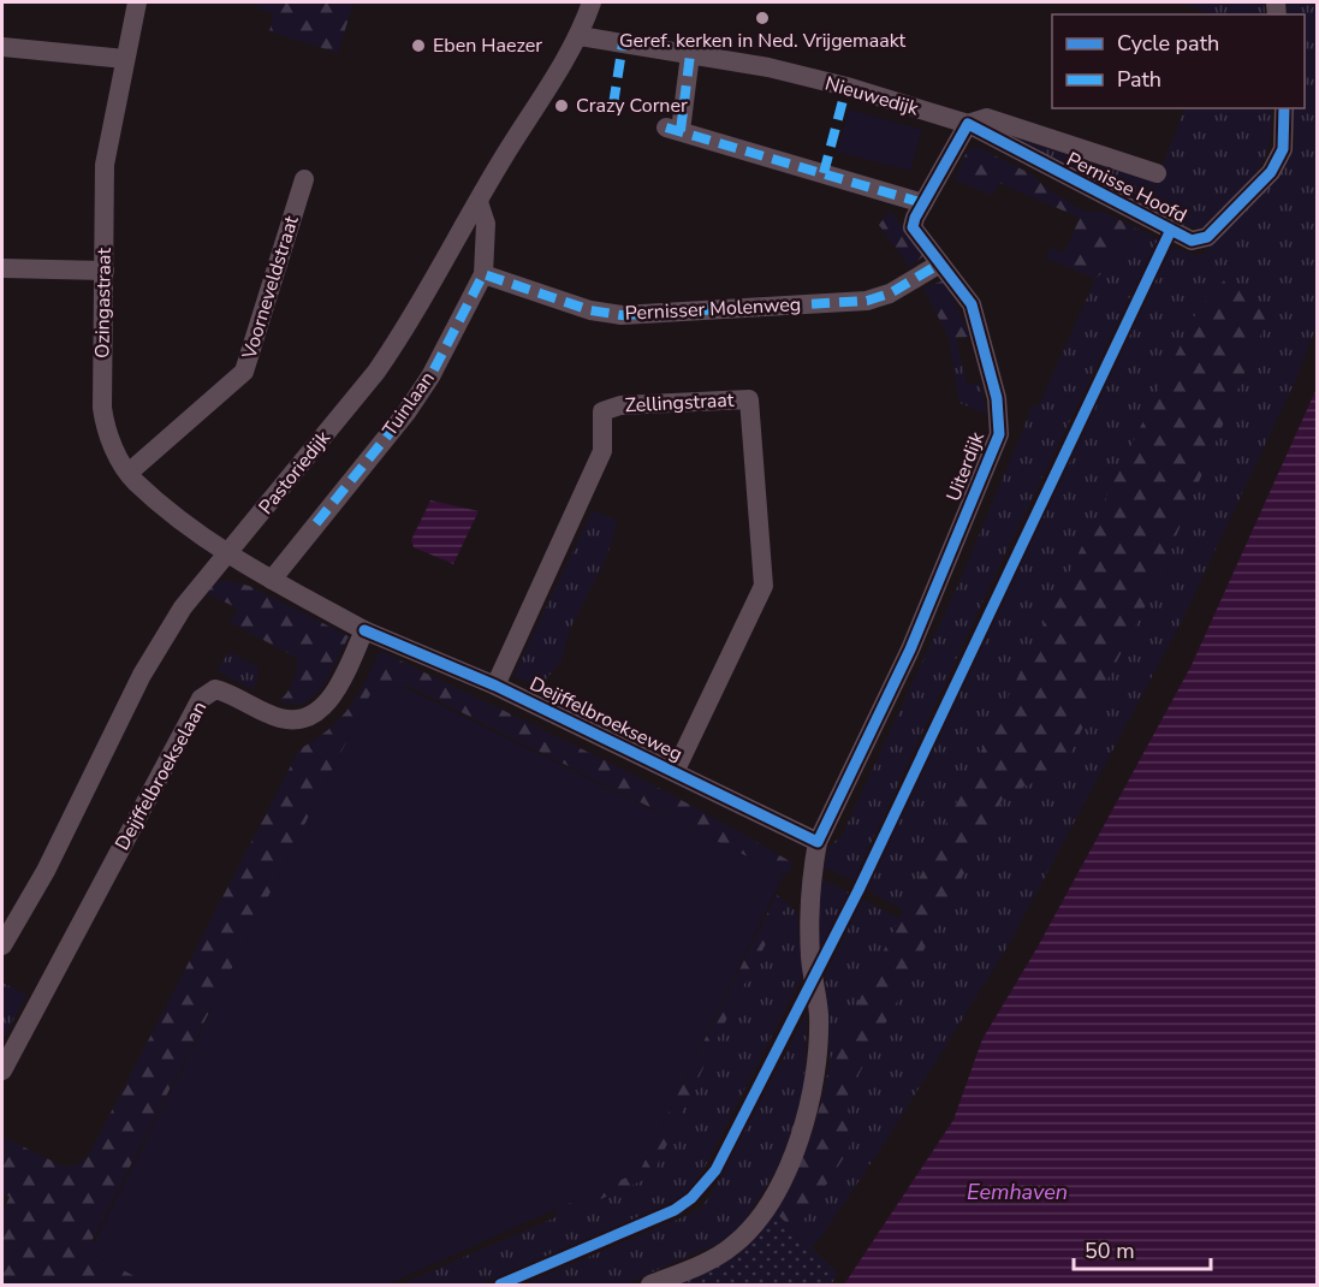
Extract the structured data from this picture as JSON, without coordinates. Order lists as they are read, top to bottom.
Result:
{
  "streets": {
    "street": [
      "Nieuwedijk",
      "Pernisse Hoofd",
      "Voorneveldstraat",
      "Ozingastraat",
      "Pernisser Molenweg",
      "Zellingstraat",
      "Tuinlaan",
      "Uiterdijk",
      "Pastoriedijk",
      "Deijffelbroekseweg",
      "Deijffelbroekselaan"
    ]
  },
  "crossings": [
    ["Nieuwedijk", "Pernisse Hoofd"],
    ["Nieuwedijk", "Uiterdijk"],
    ["Nieuwedijk", "Pastoriedijk"],
    ["Pernisse Hoofd", "Uiterdijk"],
    ["Voorneveldstraat", "Ozingastraat"],
    ["Ozingastraat", "Pastoriedijk"],
    ["Pernisser Molenweg", "Tuinlaan"],
    ["Pernisser Molenweg", "Uiterdijk"],
    ["Zellingstraat", "Deijffelbroekseweg"],
    ["Tuinlaan", "Pastoriedijk"],
    ["Uiterdijk", "Deijffelbroekseweg"],
    ["Deijffelbroekseweg", "Deijffelbroekselaan"]
  ],
  "water": ["Eemhaven"],
  "places": ["Geref. kerken in Ned. Vrijgemaakt", "Eben Haezer", "Crazy Corner"],
  "legend": ["Cycle path", "Path"],
  "scale_bar": "50 m"
}
